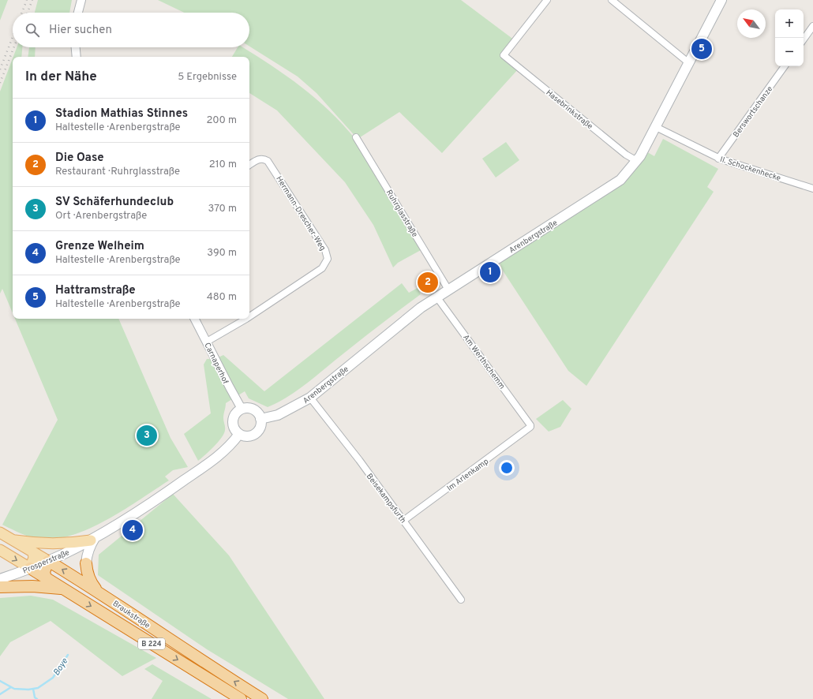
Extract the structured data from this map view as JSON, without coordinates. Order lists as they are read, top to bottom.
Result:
{
  "streets": {
    "highway": ["Braukstraße", "B 224"],
    "main road": ["Arenbergstraße", "Prosperstraße"],
    "street": [
      "Hasebrinkstraße",
      "Berswortschanze",
      "II. Schockenhecke",
      "Hermann-Drescher-Weg",
      "Ruhrglasstraße",
      "Am Werthschemm",
      "Carnaperhof",
      "Im Arlenkamp",
      "Beisekampsfurth"
    ]
  },
  "crossings": [
    ["Hasebrinkstraße", "Arenbergstraße"],
    ["Berswortschanze", "II. Schockenhecke"],
    ["II. Schockenhecke", "Arenbergstraße"],
    ["Hermann-Drescher-Weg", "Carnaperhof"],
    ["Ruhrglasstraße", "Arenbergstraße"],
    ["Arenbergstraße", "Am Werthschemm"],
    ["Arenbergstraße", "Carnaperhof"],
    ["Arenbergstraße", "Beisekampsfurth"],
    ["Am Werthschemm", "Im Arlenkamp"],
    ["Im Arlenkamp", "Beisekampsfurth"],
    ["Prosperstraße", "Braukstraße"]
  ],
  "water": ["Boye"],
  "north": "top left",
  "page": {
    "map_buttons": ["+", "−"],
    "search": "Hier suchen",
    "pins": [
      "5",
      "1",
      "2",
      "3",
      "4"
    ],
    "heading": ["In der Nähe", "5 Ergebnisse"],
    "list": [
      {
        "mark": "1",
        "name": "Stadion Mathias Stinnes",
        "note": "Haltestelle · Arenbergstraße",
        "value": "200 m"
      },
      {
        "mark": "2",
        "name": "Die Oase",
        "note": "Restaurant · Ruhrglasstraße",
        "value": "210 m"
      },
      {
        "mark": "3",
        "name": "SV Schäferhundeclub",
        "note": "Ort · Arenbergstraße",
        "value": "370 m"
      },
      {
        "mark": "4",
        "name": "Grenze Welheim",
        "note": "Haltestelle · Arenbergstraße",
        "value": "390 m"
      },
      {
        "mark": "5",
        "name": "Hattramstraße",
        "note": "Haltestelle · Arenbergstraße",
        "value": "480 m"
      }
    ]
  }
}
